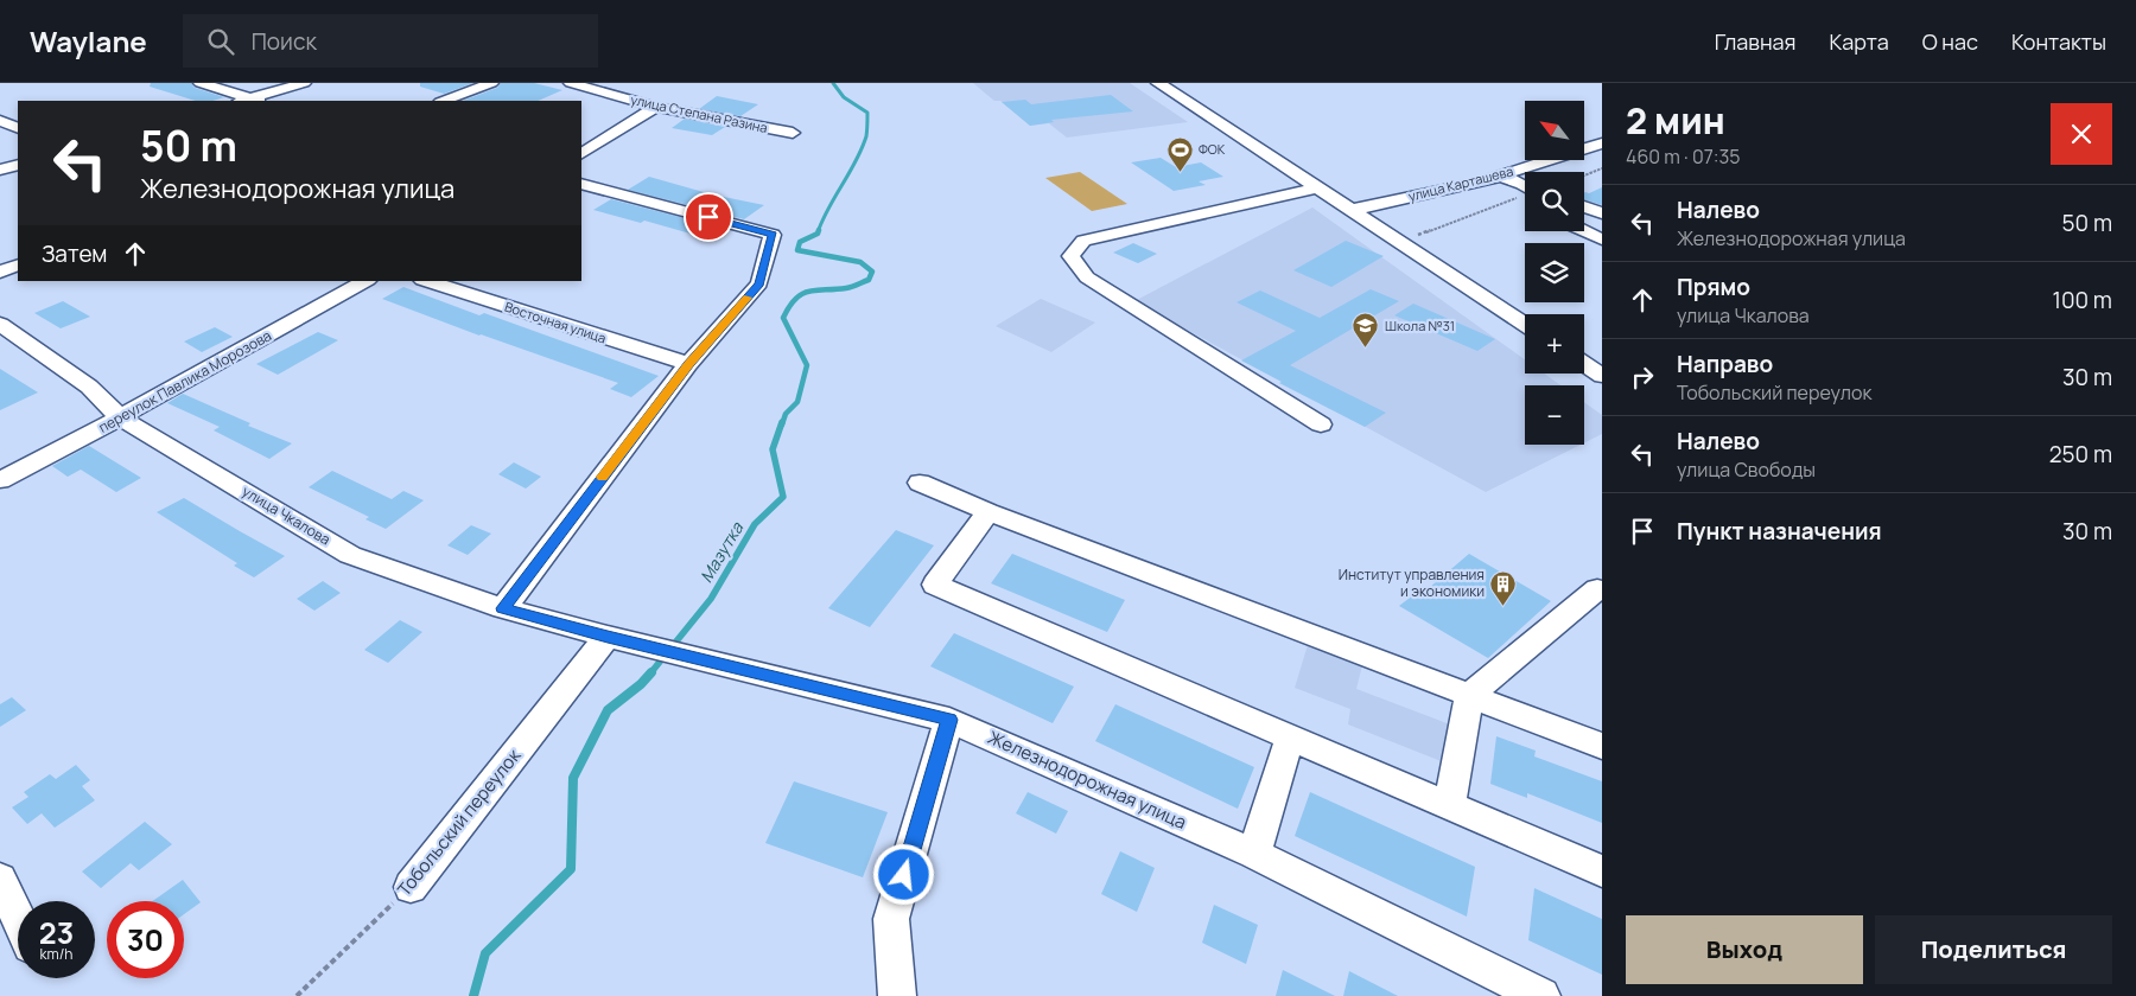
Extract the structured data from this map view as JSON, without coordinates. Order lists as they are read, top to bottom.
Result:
{
  "streets": {
    "street": [
      "улица Степана Разина",
      "улица Карташева",
      "Восточная улица",
      "переулок Павлика Морозова",
      "улица Чкалова",
      "Железнодорожная улица",
      "Тобольский переулок"
    ]
  },
  "crossings": [
    ["переулок Павлика Морозова", "улица Чкалова"],
    ["улица Чкалова", "Железнодорожная улица"],
    ["улица Чкалова", "Тобольский переулок"],
    ["Железнодорожная улица", "Тобольский переулок"]
  ],
  "water": ["Мазутка"],
  "places": {
    "sports": ["ФОК"],
    "school or university": ["Школа №31"],
    "building": ["Институт управления и экономики"]
  },
  "north": "top left",
  "page": {
    "header": "Waylane",
    "search": "Поиск",
    "nav": [
      "Главная",
      "Карта",
      "О нас",
      "Контакты"
    ],
    "heading": ["2 мин", "460 m · 07:35"],
    "map_buttons": ["+", "−"],
    "turn": ["50 m", "Железнодорожная улица"],
    "list": [
      {
        "name": "Налево",
        "note": "Железнодорожная улица",
        "value": "50 m"
      },
      {
        "name": "Прямо",
        "note": "улица Чкалова",
        "value": "100 m"
      },
      {
        "name": "Направо",
        "note": "Тобольский переулок",
        "value": "30 m"
      },
      {
        "name": "Налево",
        "note": "улица Свободы",
        "value": "250 m"
      },
      {
        "name": "Пункт назначения",
        "value": "30 m"
      }
    ],
    "then": "Затем",
    "speed": "23 km/h",
    "limit": "30",
    "buttons": ["Выход", "Поделиться"]
  }
}
